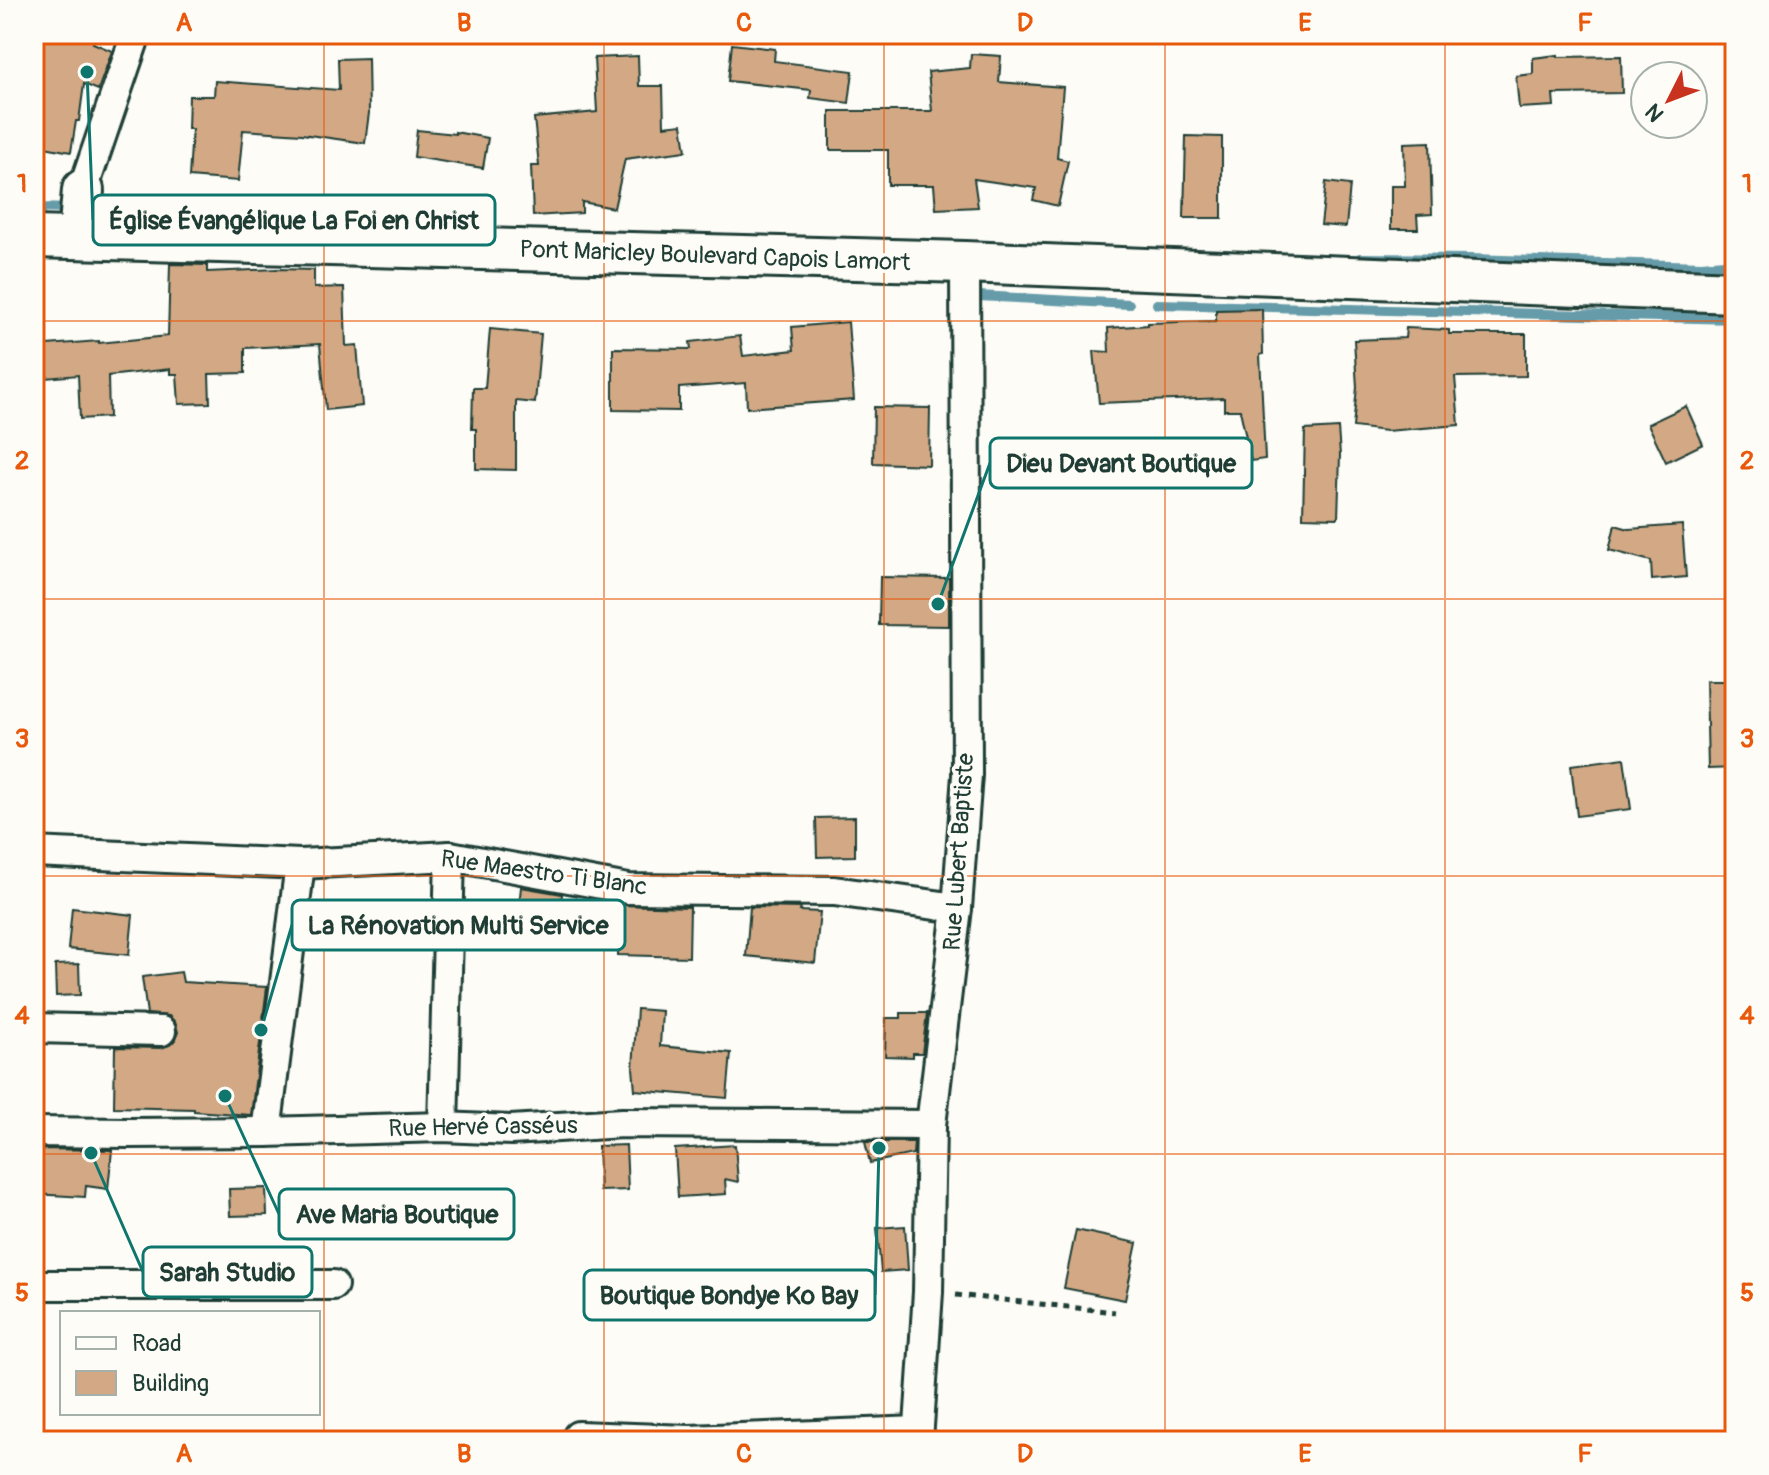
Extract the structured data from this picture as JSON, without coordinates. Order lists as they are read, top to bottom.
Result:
{
  "streets": {
    "street": [
      "Pont Maricley Boulevard Capois Lamort",
      "Rue Lubert Baptiste",
      "Rue Maestro Ti Blanc",
      "Rue Hervé Casséus"
    ]
  },
  "crossings": [
    ["Pont Maricley Boulevard Capois Lamort", "Rue Lubert Baptiste"],
    ["Rue Lubert Baptiste", "Rue Maestro Ti Blanc"],
    ["Rue Lubert Baptiste", "Rue Hervé Casséus"]
  ],
  "places": [
    "Église Évangélique La Foi en Christ",
    "Dieu Devant Boutique",
    "La Rénovation Multi Service",
    "Ave Maria Boutique",
    "Boutique Bondye Ko Bay",
    "Sarah Studio"
  ],
  "legend": ["Road", "Building"],
  "north": "bottom left",
  "grid": {
    "columns": [
      "A",
      "B",
      "C",
      "D",
      "E",
      "F"
    ],
    "rows": [
      "1",
      "2",
      "3",
      "4",
      "5"
    ]
  }
}
